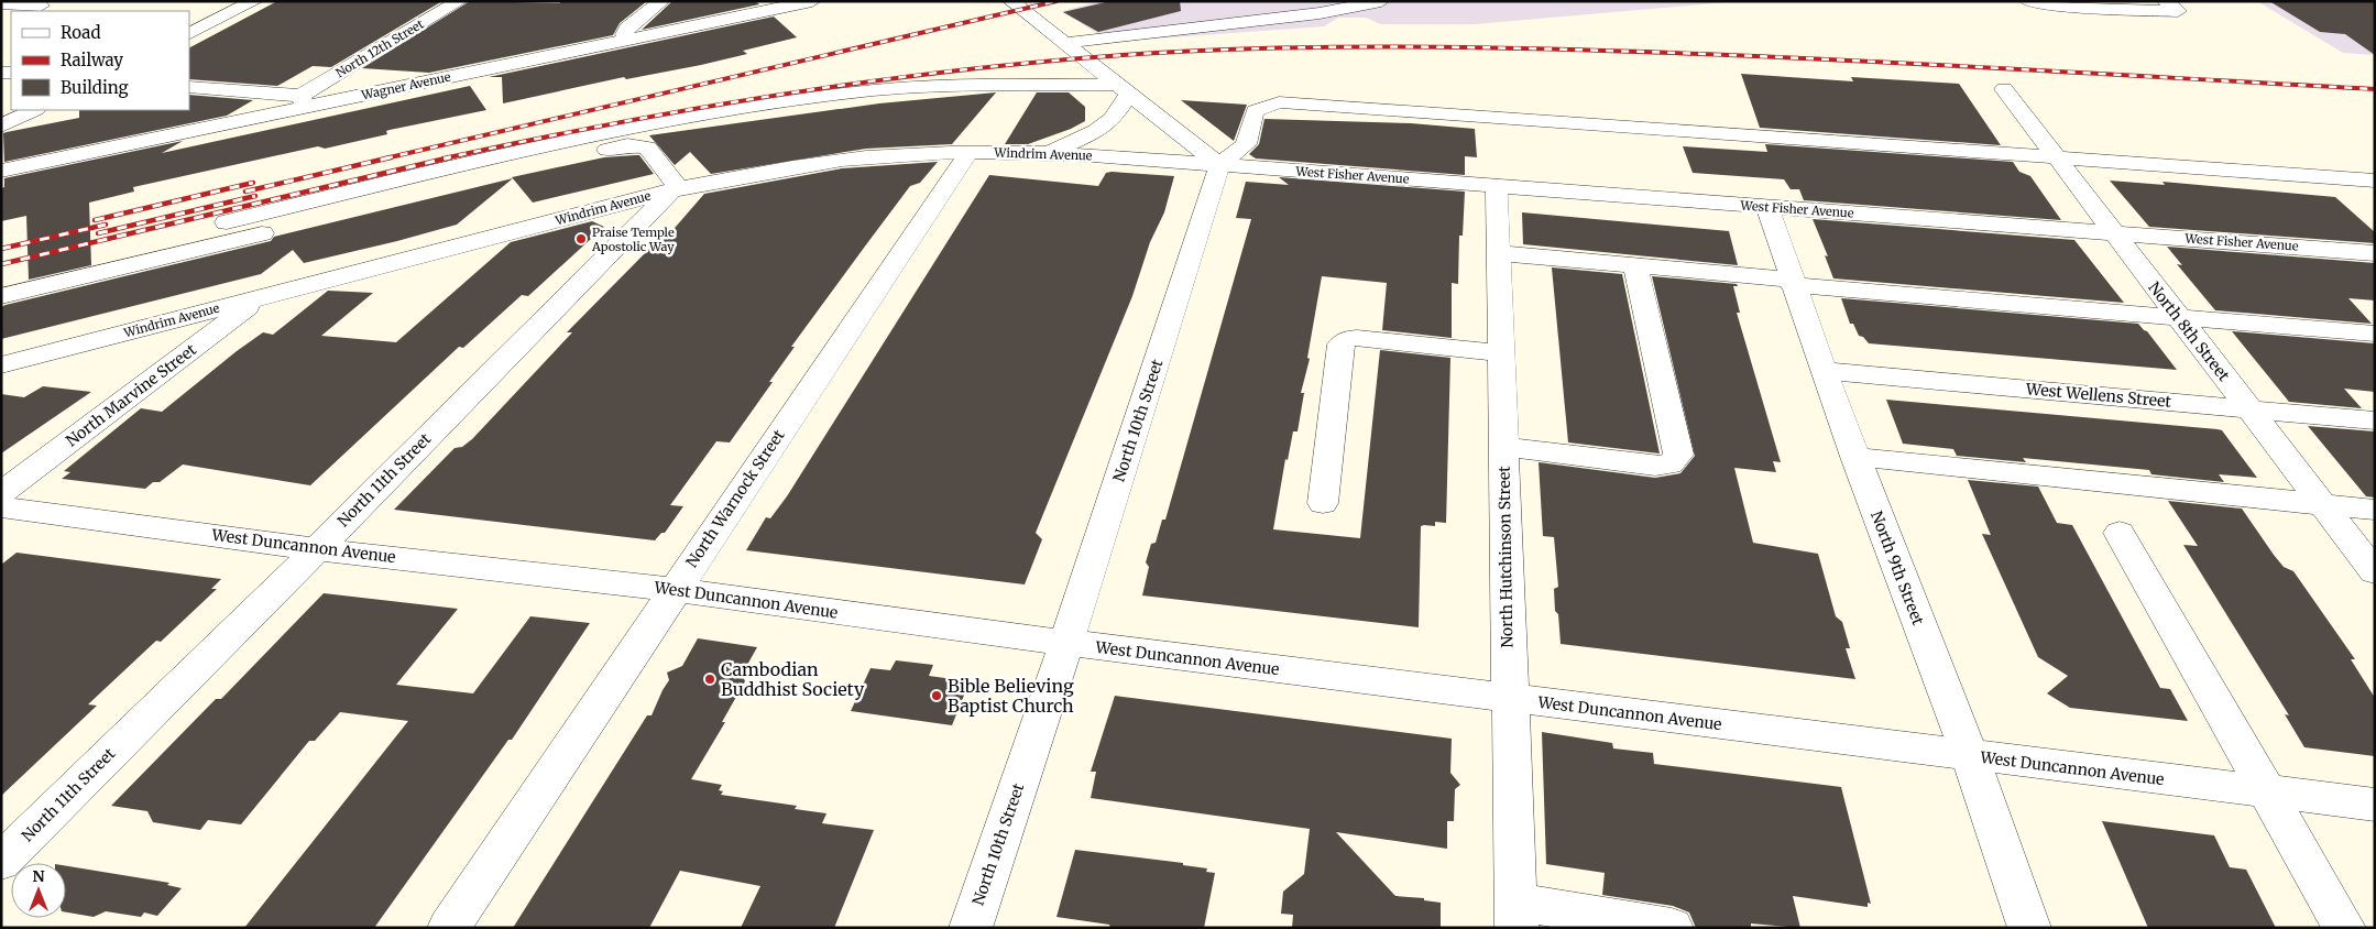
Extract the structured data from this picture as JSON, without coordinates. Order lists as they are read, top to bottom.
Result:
{
  "streets": {
    "street": [
      "North 12th Street",
      "Wagner Avenue",
      "Windrim Avenue",
      "West Fisher Avenue",
      "North 8th Street",
      "North Marvine Street",
      "West Wellens Street",
      "North 10th Street",
      "North 11th Street",
      "North Warnock Street",
      "West Duncannon Avenue",
      "North Hutchinson Street",
      "North 9th Street"
    ]
  },
  "crossings": [
    ["North 12th Street", "Wagner Avenue"],
    ["Windrim Avenue", "West Fisher Avenue"],
    ["Windrim Avenue", "North Marvine Street"],
    ["Windrim Avenue", "North 10th Street"],
    ["Windrim Avenue", "North 11th Street"],
    ["Windrim Avenue", "North Warnock Street"],
    ["West Fisher Avenue", "North 8th Street"],
    ["West Fisher Avenue", "North 10th Street"],
    ["West Fisher Avenue", "North Hutchinson Street"],
    ["West Fisher Avenue", "North 9th Street"],
    ["North 8th Street", "West Wellens Street"],
    ["West Wellens Street", "North 9th Street"],
    ["North 10th Street", "West Duncannon Avenue"],
    ["North 11th Street", "West Duncannon Avenue"],
    ["North Warnock Street", "West Duncannon Avenue"],
    ["West Duncannon Avenue", "North Hutchinson Street"],
    ["West Duncannon Avenue", "North 9th Street"]
  ],
  "places": ["Praise Temple Apostolic Way", "Cambodian Buddhist Society", "Bible Believing Baptist Church"],
  "legend": ["Road", "Railway", "Building"],
  "north": "top"
}
